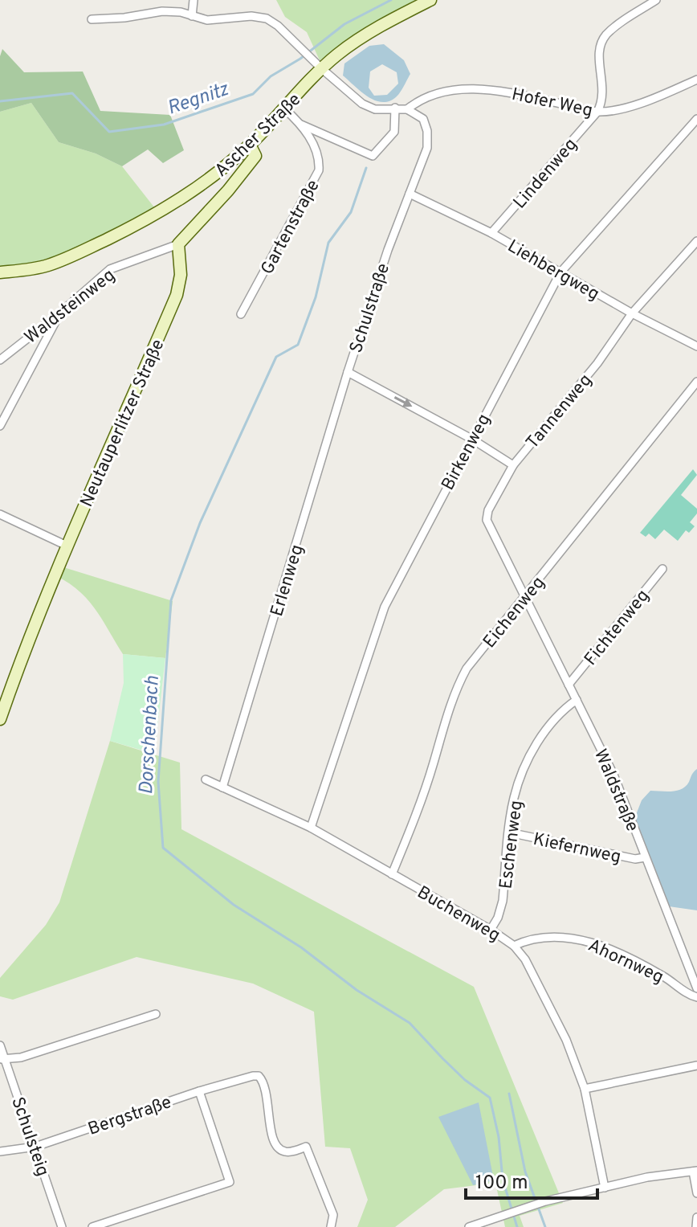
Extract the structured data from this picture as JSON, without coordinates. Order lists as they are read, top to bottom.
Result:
{
  "streets": {
    "street": [
      "Hofer Weg",
      "Ascher Straße",
      "Lindenweg",
      "Gartenstraße",
      "Liehbergweg",
      "Waldsteinweg",
      "Schulstraße",
      "Tannenweg",
      "Neutauperlitzer Straße",
      "Birkenweg",
      "Erlenweg",
      "Eichenweg",
      "Fichtenweg",
      "Waldstraße",
      "Eschenweg",
      "Kiefernweg",
      "Buchenweg",
      "Ahornweg",
      "Bergstraße",
      "Schulsteig"
    ]
  },
  "crossings": [
    ["Hofer Weg", "Lindenweg"],
    ["Hofer Weg", "Schulstraße"],
    ["Ascher Straße", "Gartenstraße"],
    ["Lindenweg", "Liehbergweg"],
    ["Liehbergweg", "Schulstraße"],
    ["Liehbergweg", "Tannenweg"],
    ["Liehbergweg", "Birkenweg"],
    ["Waldsteinweg", "Neutauperlitzer Straße"],
    ["Schulstraße", "Tannenweg"],
    ["Schulstraße", "Birkenweg"],
    ["Schulstraße", "Erlenweg"],
    ["Tannenweg", "Eichenweg"],
    ["Tannenweg", "Waldstraße"],
    ["Birkenweg", "Buchenweg"],
    ["Erlenweg", "Buchenweg"],
    ["Eichenweg", "Waldstraße"],
    ["Eichenweg", "Buchenweg"],
    ["Fichtenweg", "Waldstraße"],
    ["Waldstraße", "Eschenweg"],
    ["Waldstraße", "Kiefernweg"],
    ["Eschenweg", "Kiefernweg"],
    ["Eschenweg", "Buchenweg"],
    ["Buchenweg", "Ahornweg"],
    ["Bergstraße", "Schulsteig"]
  ],
  "water": ["Regnitz", "Dorschenbach"],
  "scale_bar": "100 m"
}
